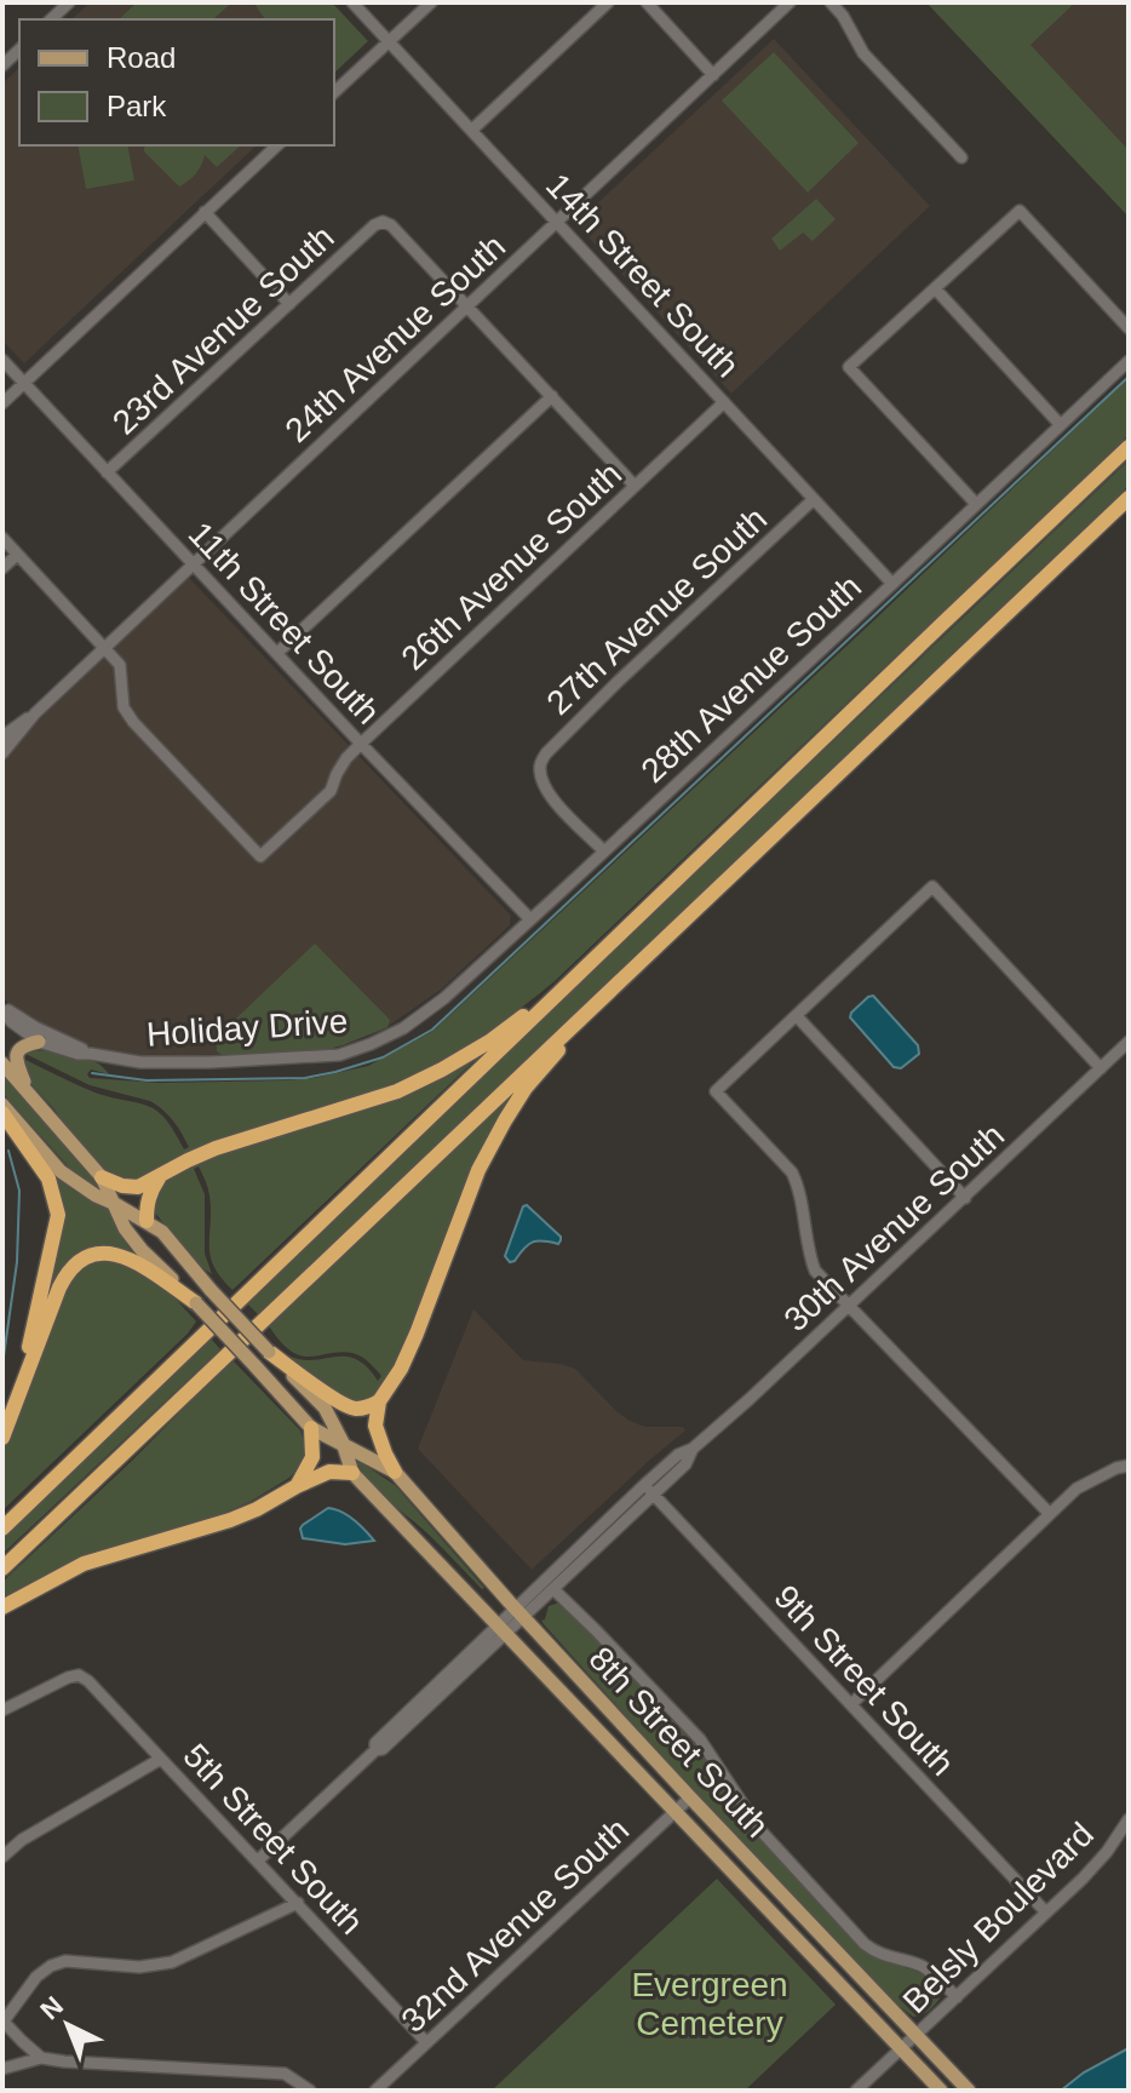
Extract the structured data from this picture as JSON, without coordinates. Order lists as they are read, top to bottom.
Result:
{
  "streets": {
    "main road": ["8th Street South"],
    "street": [
      "14th Street South",
      "23rd Avenue South",
      "24th Avenue South",
      "26th Avenue South",
      "27th Avenue South",
      "11th Street South",
      "28th Avenue South",
      "Holiday Drive",
      "30th Avenue South",
      "9th Street South",
      "5th Street South",
      "Belsly Boulevard",
      "32nd Avenue South"
    ]
  },
  "crossings": [
    ["14th Street South", "24th Avenue South"],
    ["14th Street South", "26th Avenue South"],
    ["14th Street South", "27th Avenue South"],
    ["14th Street South", "28th Avenue South"],
    ["23rd Avenue South", "24th Avenue South"],
    ["23rd Avenue South", "11th Street South"],
    ["24th Avenue South", "26th Avenue South"],
    ["24th Avenue South", "11th Street South"],
    ["26th Avenue South", "11th Street South"],
    ["27th Avenue South", "28th Avenue South"],
    ["11th Street South", "28th Avenue South"],
    ["28th Avenue South", "Holiday Drive"],
    ["30th Avenue South", "9th Street South"],
    ["30th Avenue South", "8th Street South"],
    ["30th Avenue South", "5th Street South"],
    ["9th Street South", "Belsly Boulevard"],
    ["8th Street South", "Belsly Boulevard"],
    ["8th Street South", "32nd Avenue South"],
    ["5th Street South", "32nd Avenue South"]
  ],
  "parks": ["Evergreen Cemetery"],
  "legend": ["Road", "Park"],
  "north": "top left"
}
